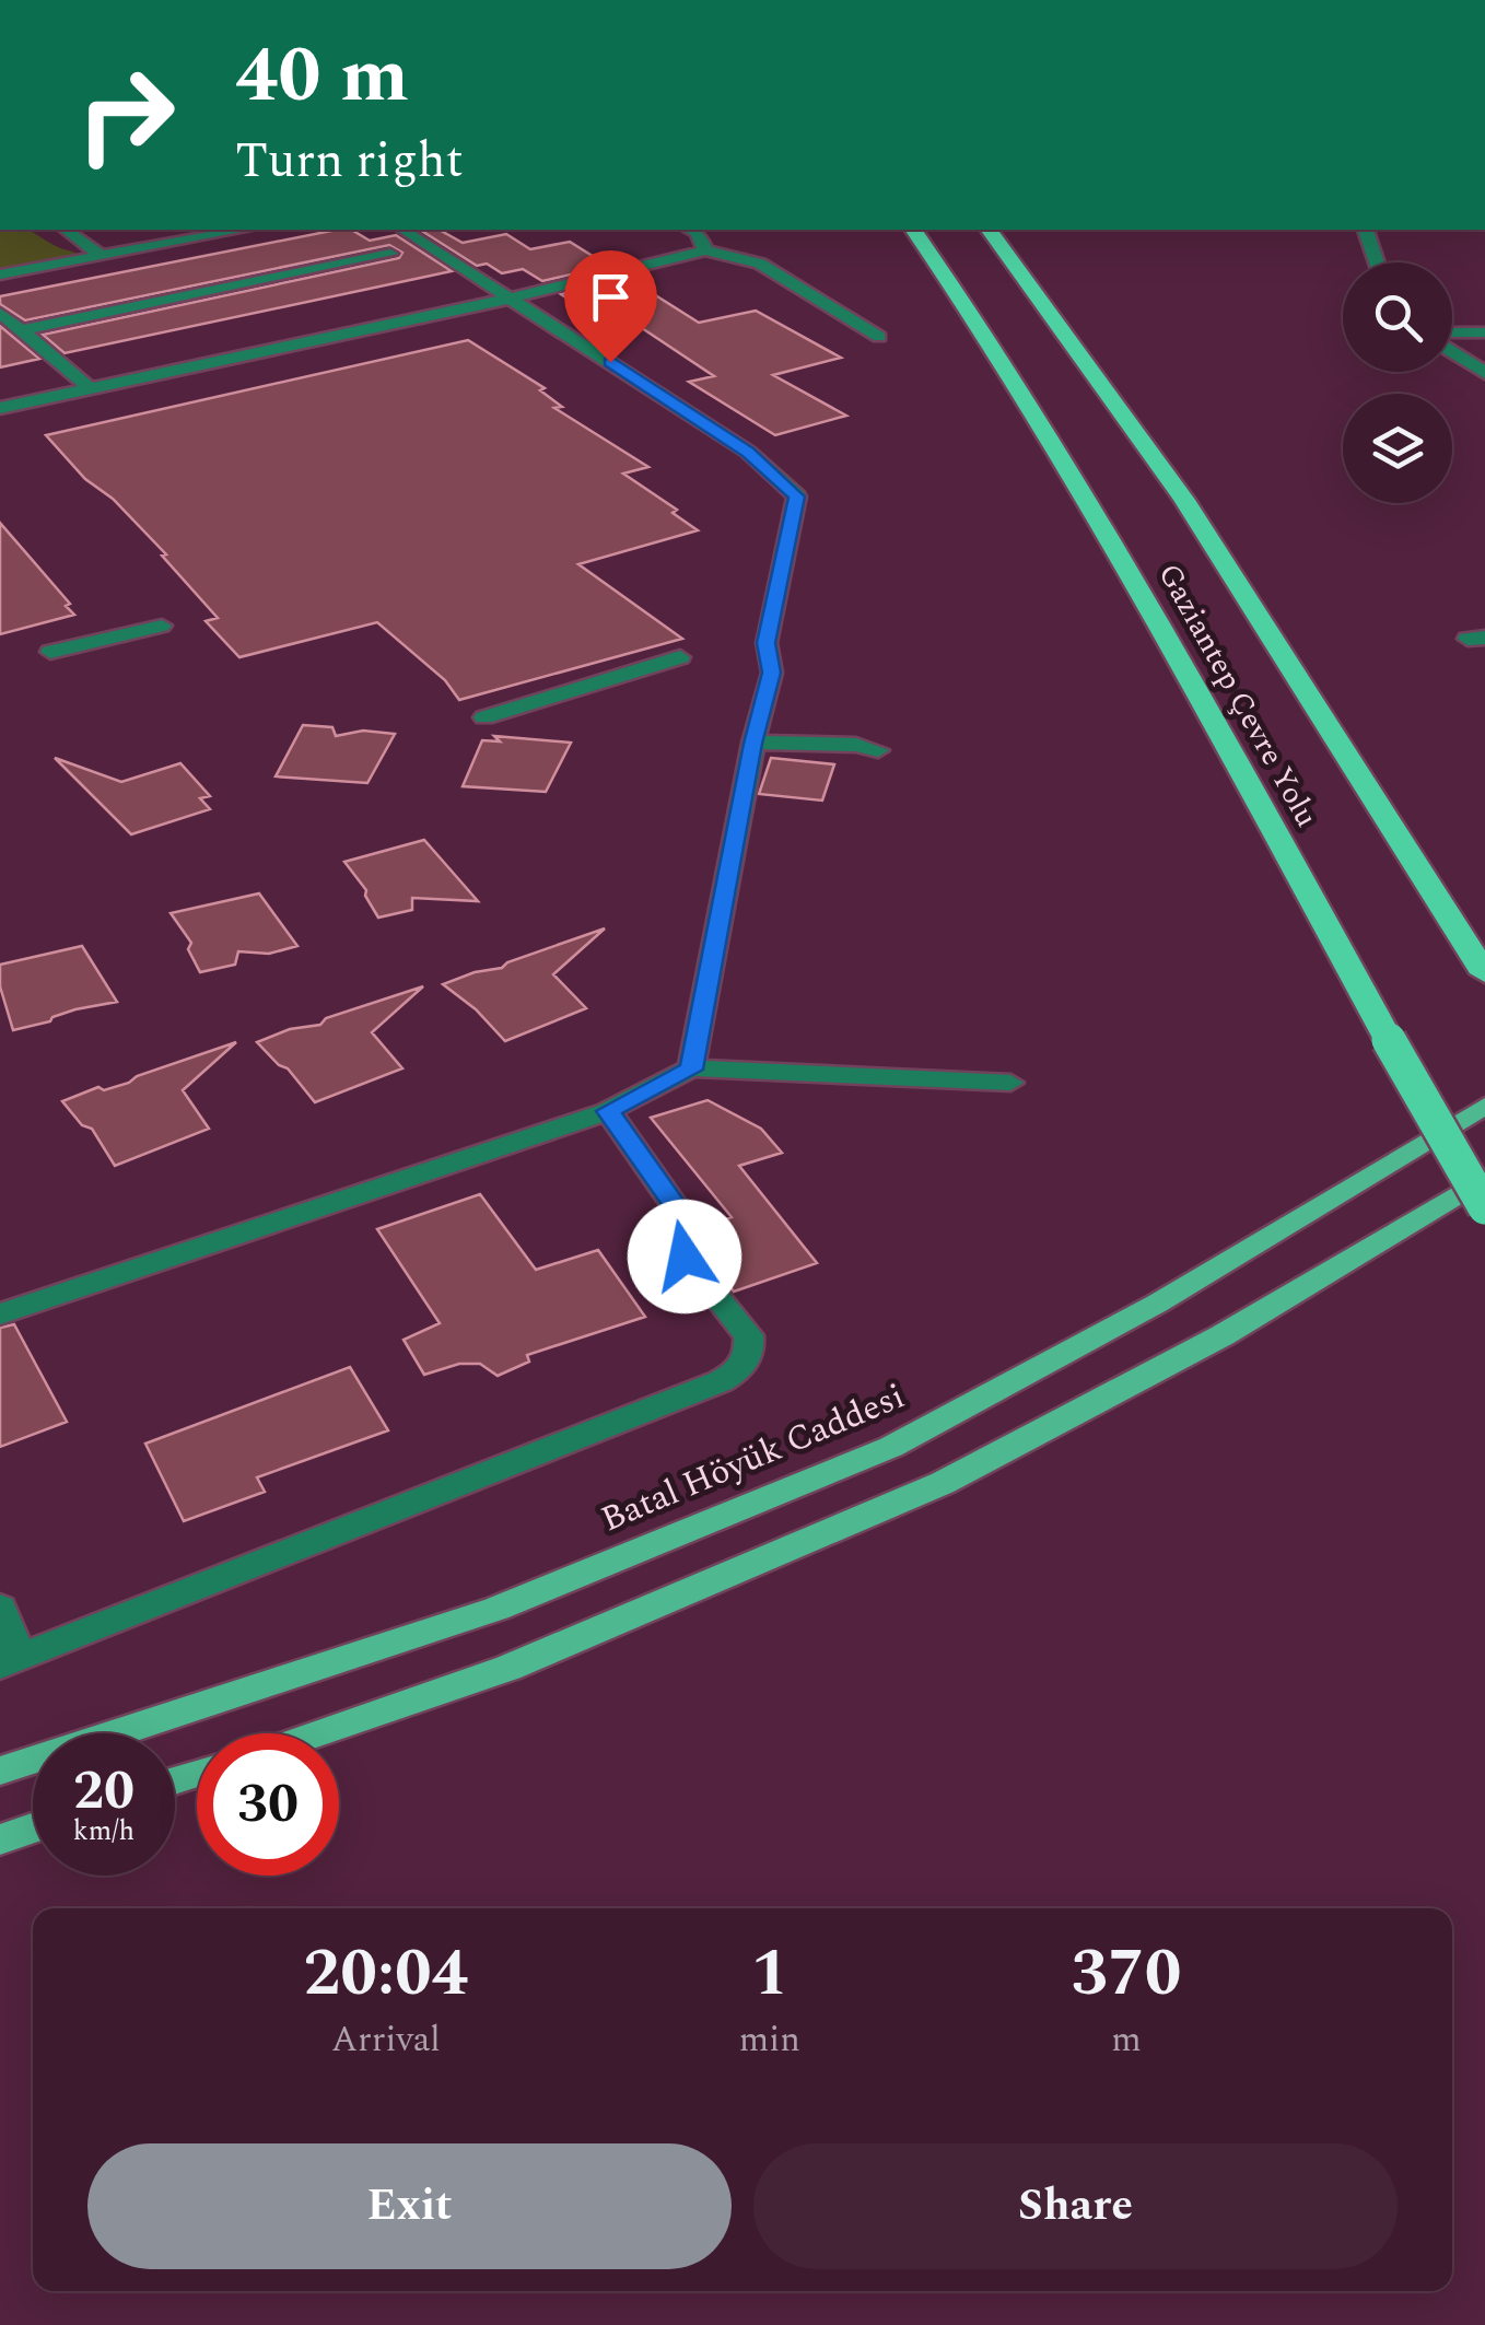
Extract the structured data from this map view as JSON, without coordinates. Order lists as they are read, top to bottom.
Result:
{
  "streets": {
    "highway": ["Gaziantep Çevre Yolu"],
    "main road": ["Batal Höyük Caddesi"]
  },
  "page": {
    "turn": ["40 m", "Turn right"],
    "speed": "20 km/h",
    "limit": "30",
    "eta": [
      "20:04",
      "Arrival",
      "1",
      "min",
      "370",
      "m"
    ],
    "buttons": ["Exit", "Share"]
  }
}
